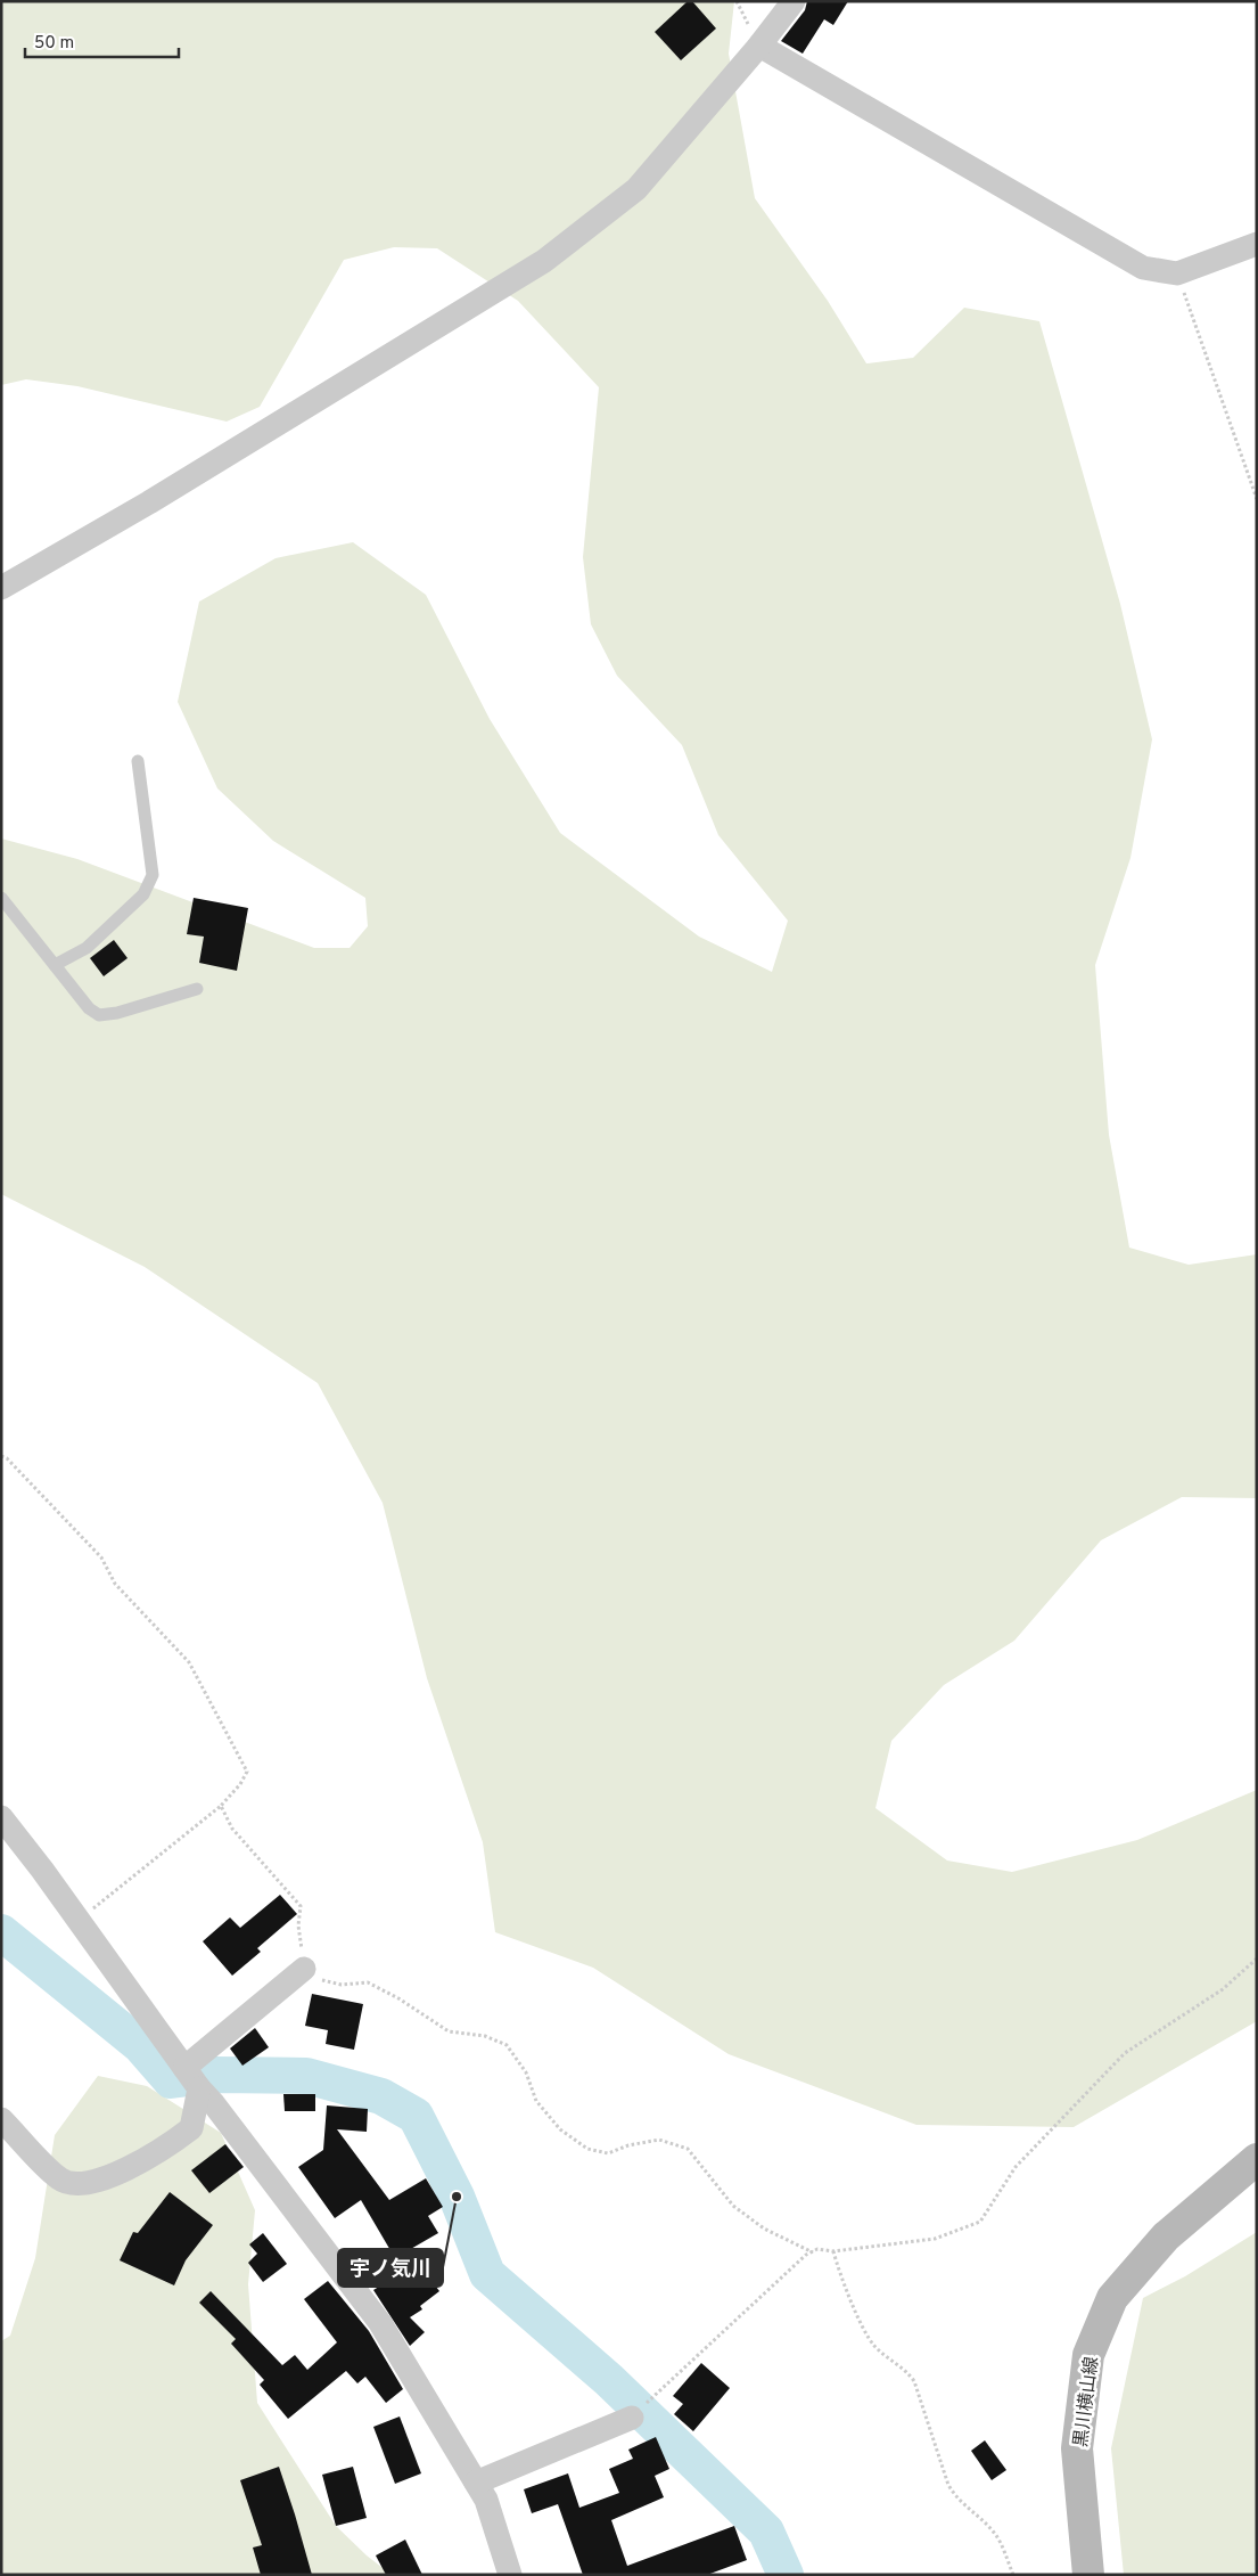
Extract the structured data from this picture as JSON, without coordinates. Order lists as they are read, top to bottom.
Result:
{
  "streets": {
    "main road": ["黒川横山線"]
  },
  "places": ["宇ノ気川"],
  "scale_bar": "50 m"
}
